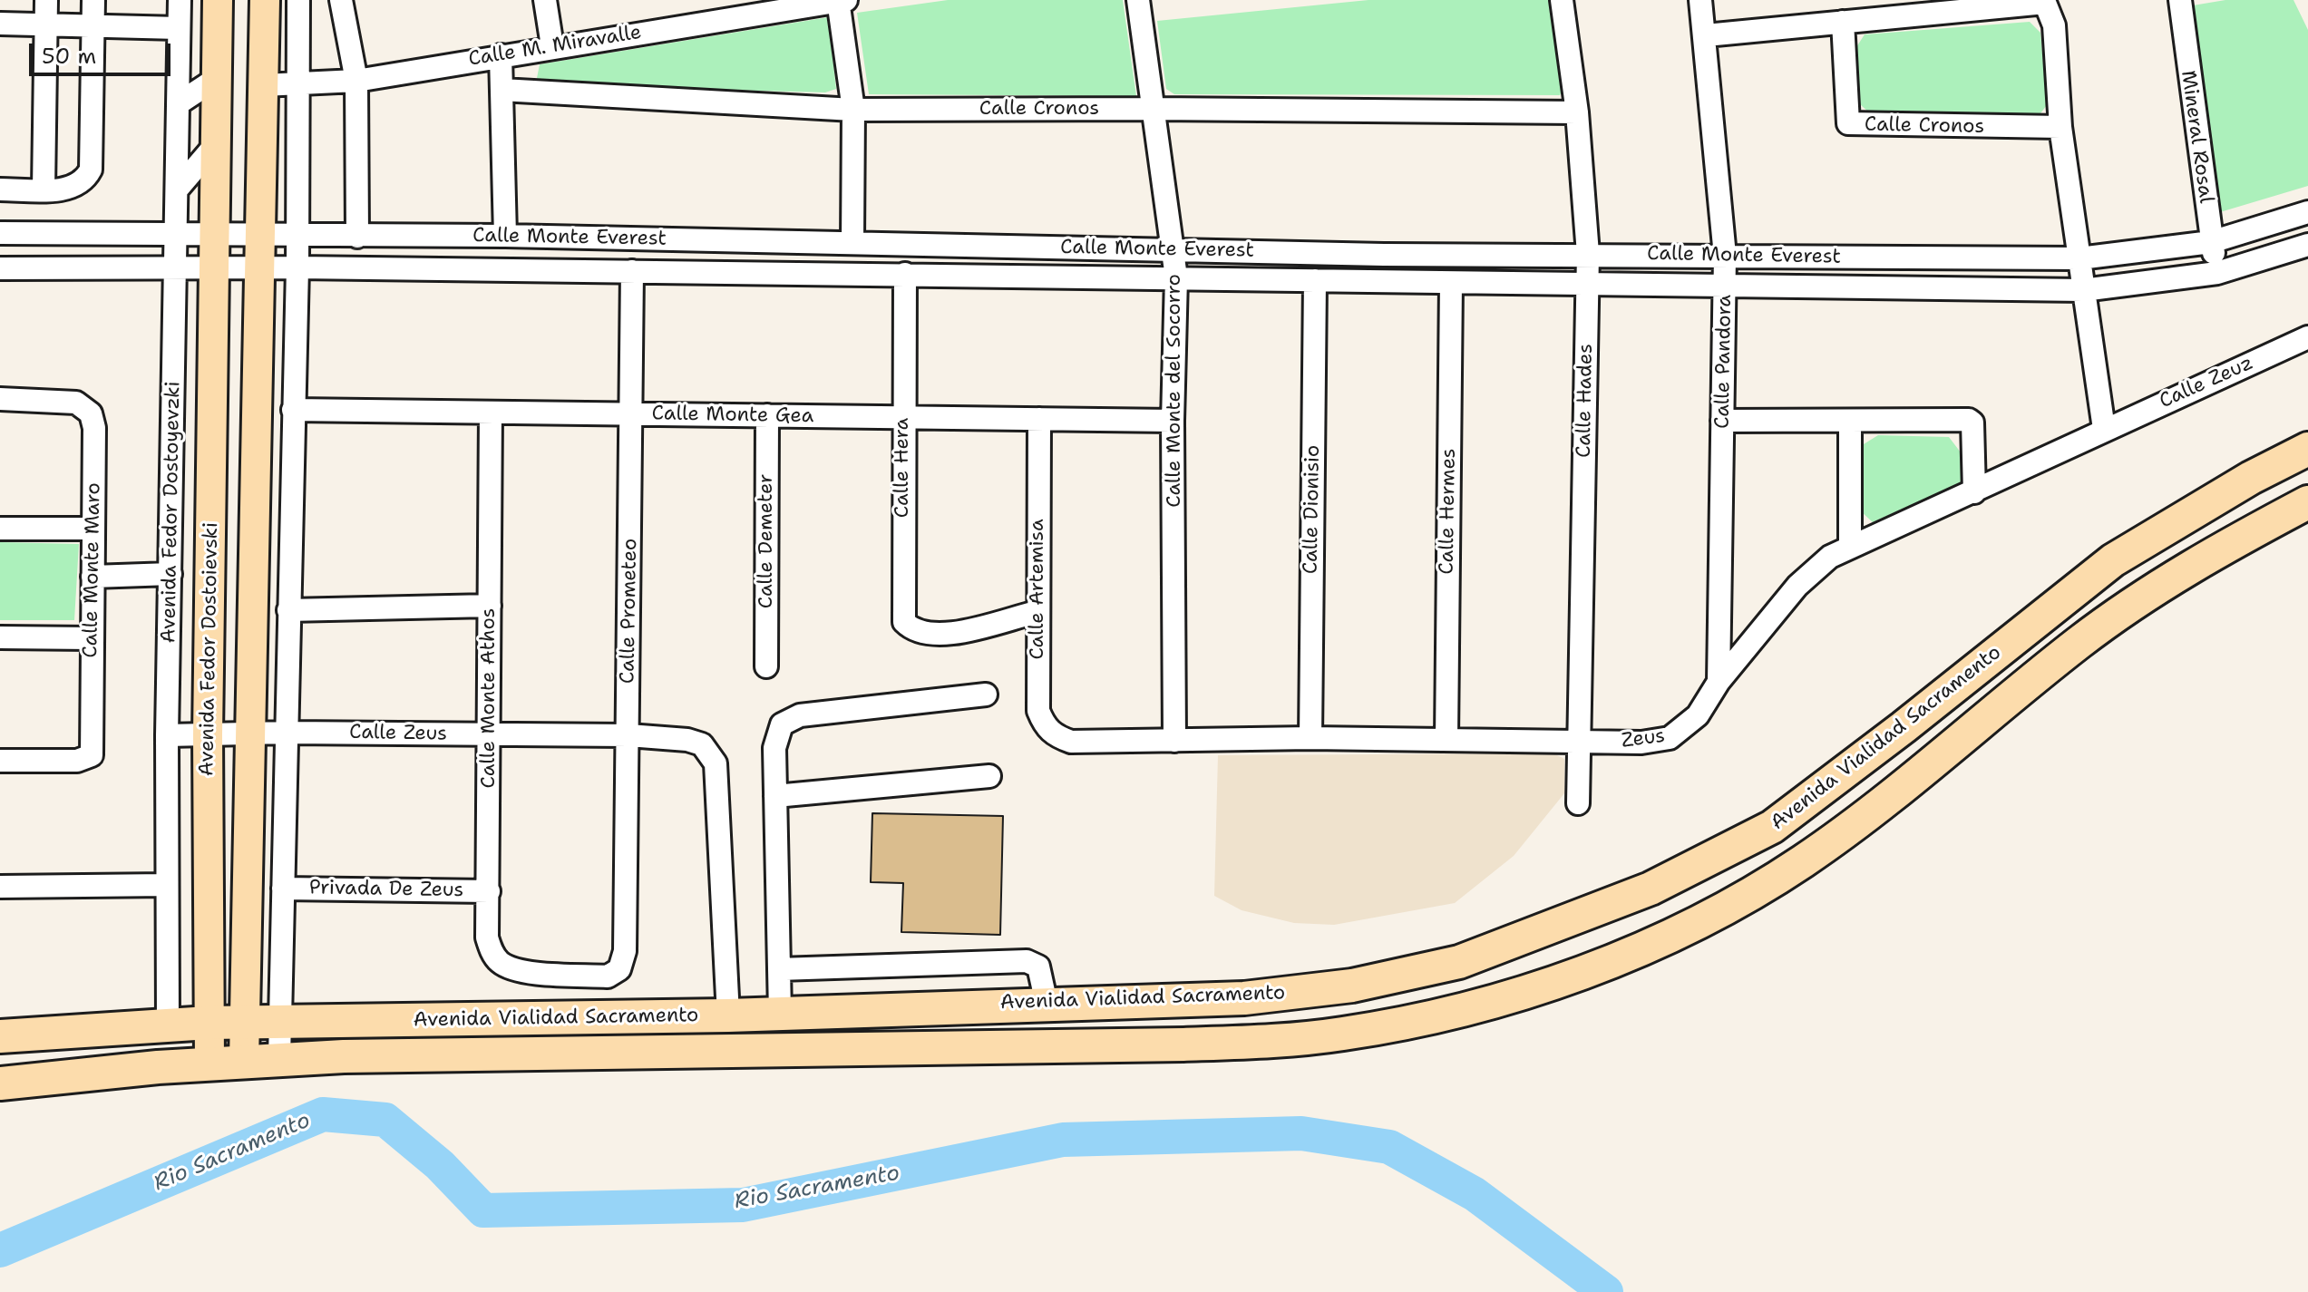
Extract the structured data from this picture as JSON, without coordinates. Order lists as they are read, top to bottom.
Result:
{
  "streets": {
    "highway": ["Avenida Vialidad Sacramento"],
    "main road": ["Avenida Fedor Dostoievski"],
    "street": [
      "Calle M. Miravalle",
      "Calle Cronos",
      "Mineral Rosal",
      "Calle Monte Everest",
      "Calle Pandora",
      "Calle Zeuz",
      "Calle Monte del Socorro",
      "Calle Hades",
      "Calle Monte Gea",
      "Calle Hera",
      "Calle Dionisio",
      "Calle Hermes",
      "Avenida Fedor Dostoyevzki",
      "Calle Demeter",
      "Calle Monte Maro",
      "Calle Artemisa",
      "Calle Prometeo",
      "Calle Monte Athos",
      "Calle Zeus",
      "Zeus",
      "Privada De Zeus"
    ]
  },
  "crossings": [
    ["Calle Cronos", "Calle Monte del Socorro"],
    ["Calle Cronos", "Calle Hades"],
    ["Mineral Rosal", "Calle Monte Everest"],
    ["Calle Monte Everest", "Calle Pandora"],
    ["Calle Monte Everest", "Calle Monte del Socorro"],
    ["Calle Monte Everest", "Calle Hades"],
    ["Calle Monte Everest", "Calle Hera"],
    ["Calle Monte Everest", "Calle Dionisio"],
    ["Calle Monte Everest", "Calle Hermes"],
    ["Calle Monte Everest", "Avenida Fedor Dostoyevzki"],
    ["Calle Monte Everest", "Calle Prometeo"],
    ["Calle Monte Everest", "Avenida Fedor Dostoievski"],
    ["Calle Pandora", "Zeus"],
    ["Calle Zeuz", "Zeus"],
    ["Calle Monte del Socorro", "Calle Monte Gea"],
    ["Calle Monte del Socorro", "Zeus"],
    ["Calle Hades", "Zeus"],
    ["Calle Monte Gea", "Calle Hera"],
    ["Calle Monte Gea", "Calle Demeter"],
    ["Calle Monte Gea", "Calle Artemisa"],
    ["Calle Monte Gea", "Calle Prometeo"],
    ["Calle Monte Gea", "Calle Monte Athos"],
    ["Calle Hera", "Calle Artemisa"],
    ["Calle Dionisio", "Zeus"],
    ["Calle Hermes", "Zeus"],
    ["Avenida Fedor Dostoyevzki", "Calle Zeus"],
    ["Avenida Fedor Dostoyevzki", "Avenida Vialidad Sacramento"],
    ["Calle Artemisa", "Zeus"],
    ["Calle Prometeo", "Calle Monte Athos"],
    ["Calle Prometeo", "Calle Zeus"],
    ["Avenida Fedor Dostoievski", "Calle Zeus"],
    ["Avenida Fedor Dostoievski", "Avenida Vialidad Sacramento"],
    ["Calle Monte Athos", "Calle Zeus"],
    ["Calle Monte Athos", "Privada De Zeus"],
    ["Calle Zeus", "Avenida Vialidad Sacramento"]
  ],
  "water": ["Rio Sacramento"],
  "scale_bar": "50 m"
}
